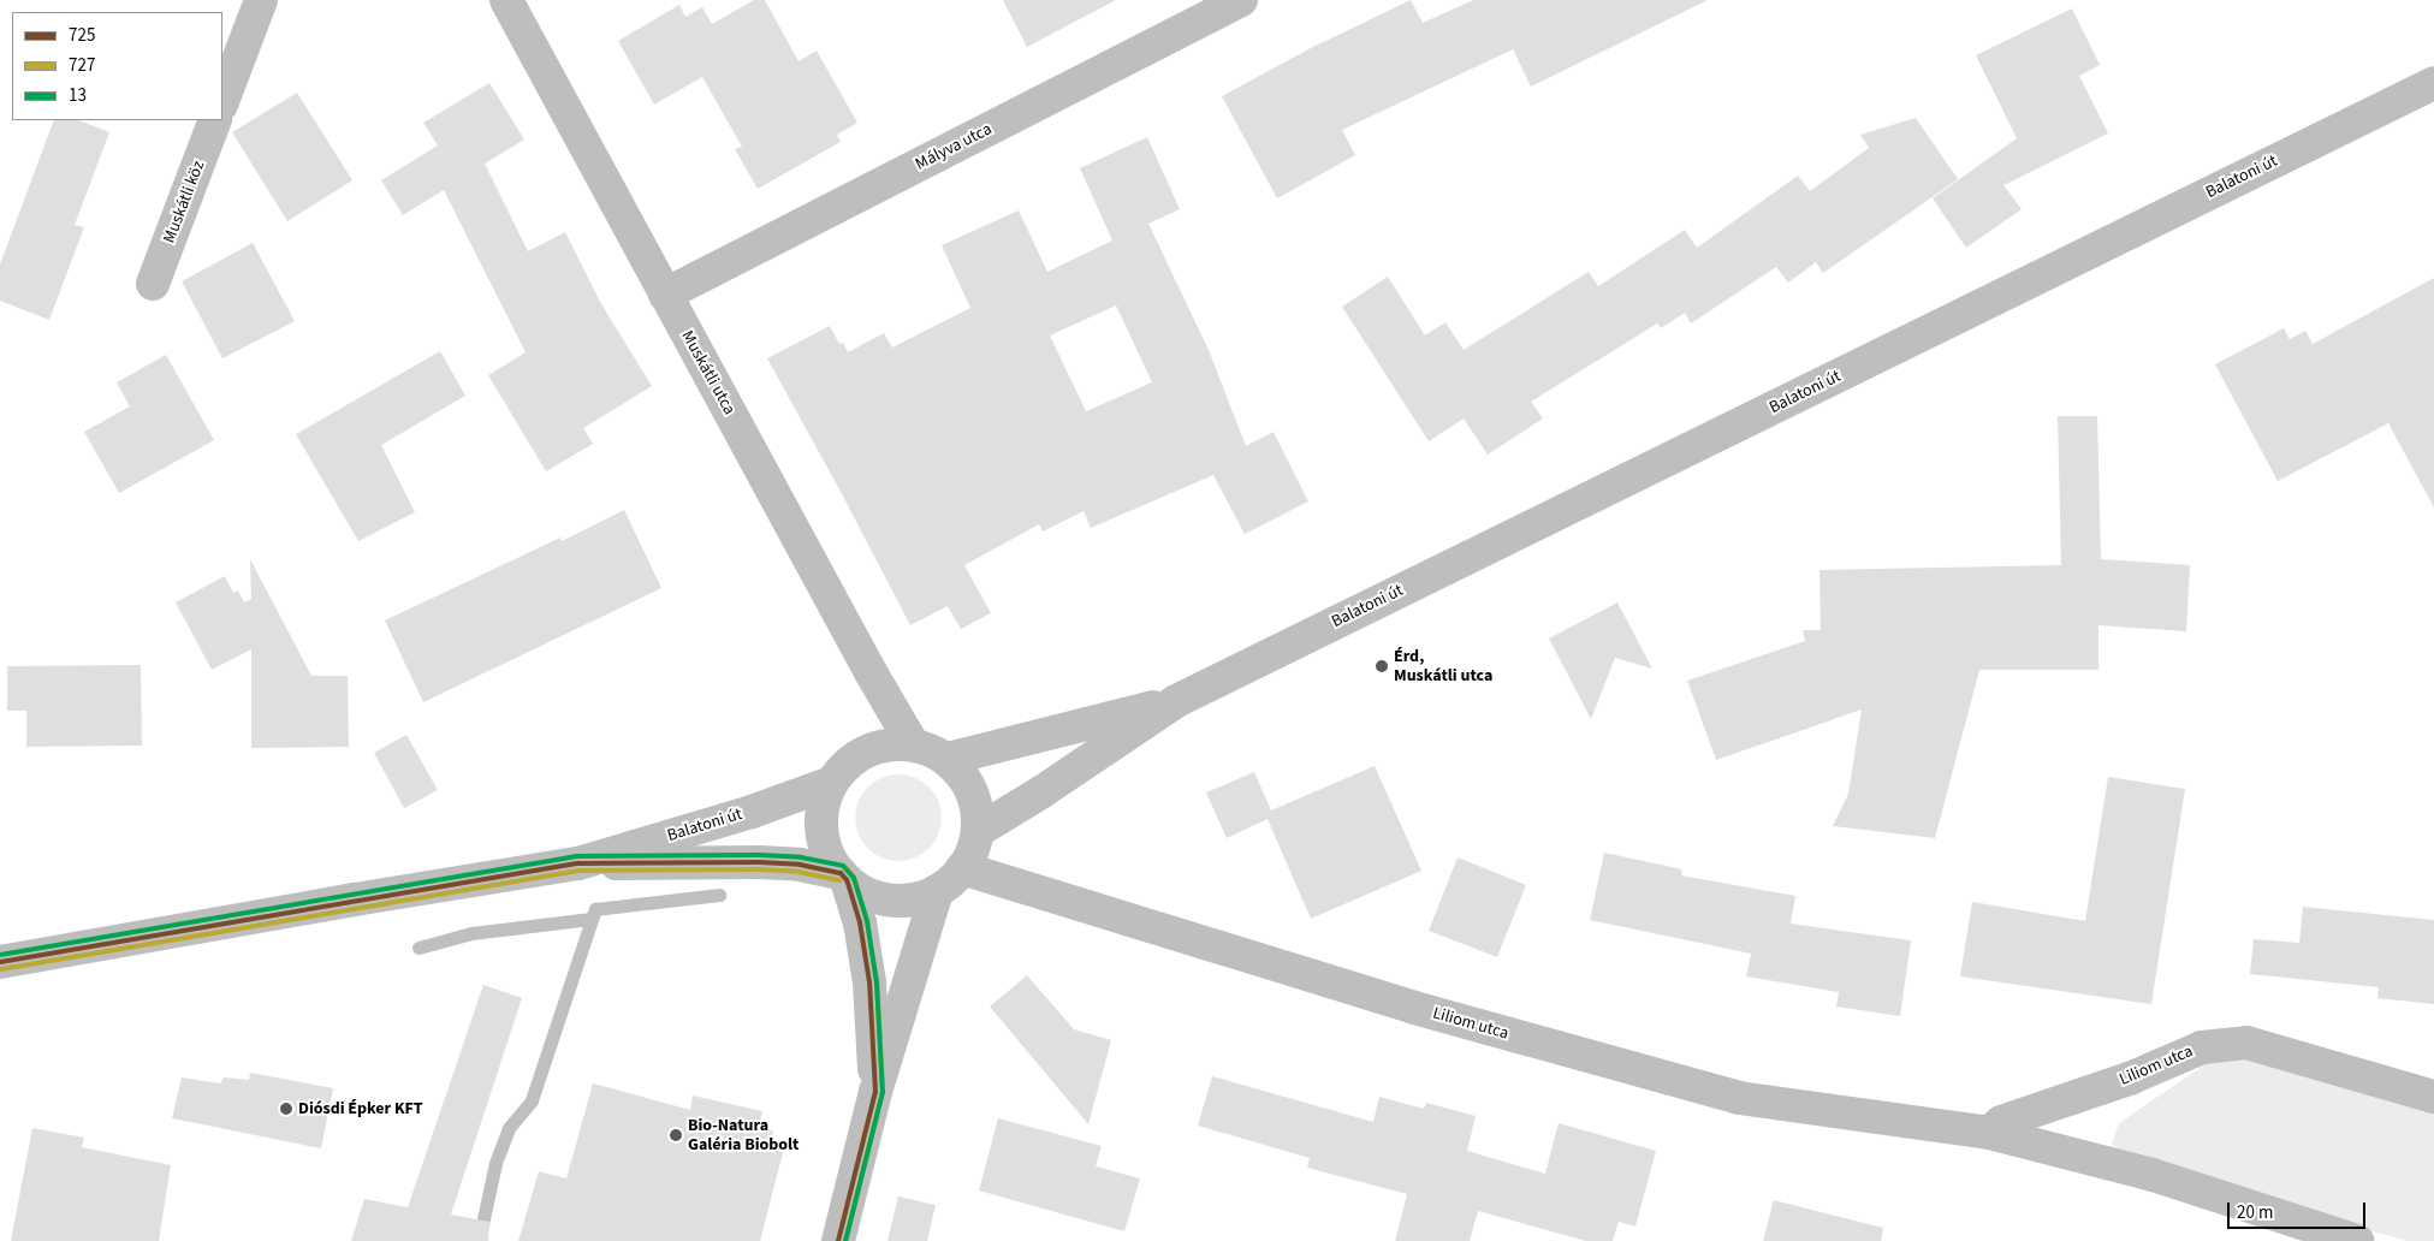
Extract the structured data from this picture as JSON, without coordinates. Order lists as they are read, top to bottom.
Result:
{
  "streets": {
    "street": [
      "Mályva utca",
      "Balatoni út",
      "Muskátli köz",
      "Muskátli utca",
      "Liliom utca"
    ]
  },
  "crossings": [
    ["Mályva utca", "Muskátli utca"],
    ["Balatoni út", "Muskátli utca"],
    ["Balatoni út", "Liliom utca"],
    ["Muskátli utca", "Liliom utca"]
  ],
  "places": ["Érd, Muskátli utca", "Diósdi Épker KFT", "Bio-Natura Galéria Biobolt"],
  "lines": ["transit line 13", "transit line 725", "transit line 727"],
  "legend": ["725", "727", "13"],
  "scale_bar": "20 m"
}
